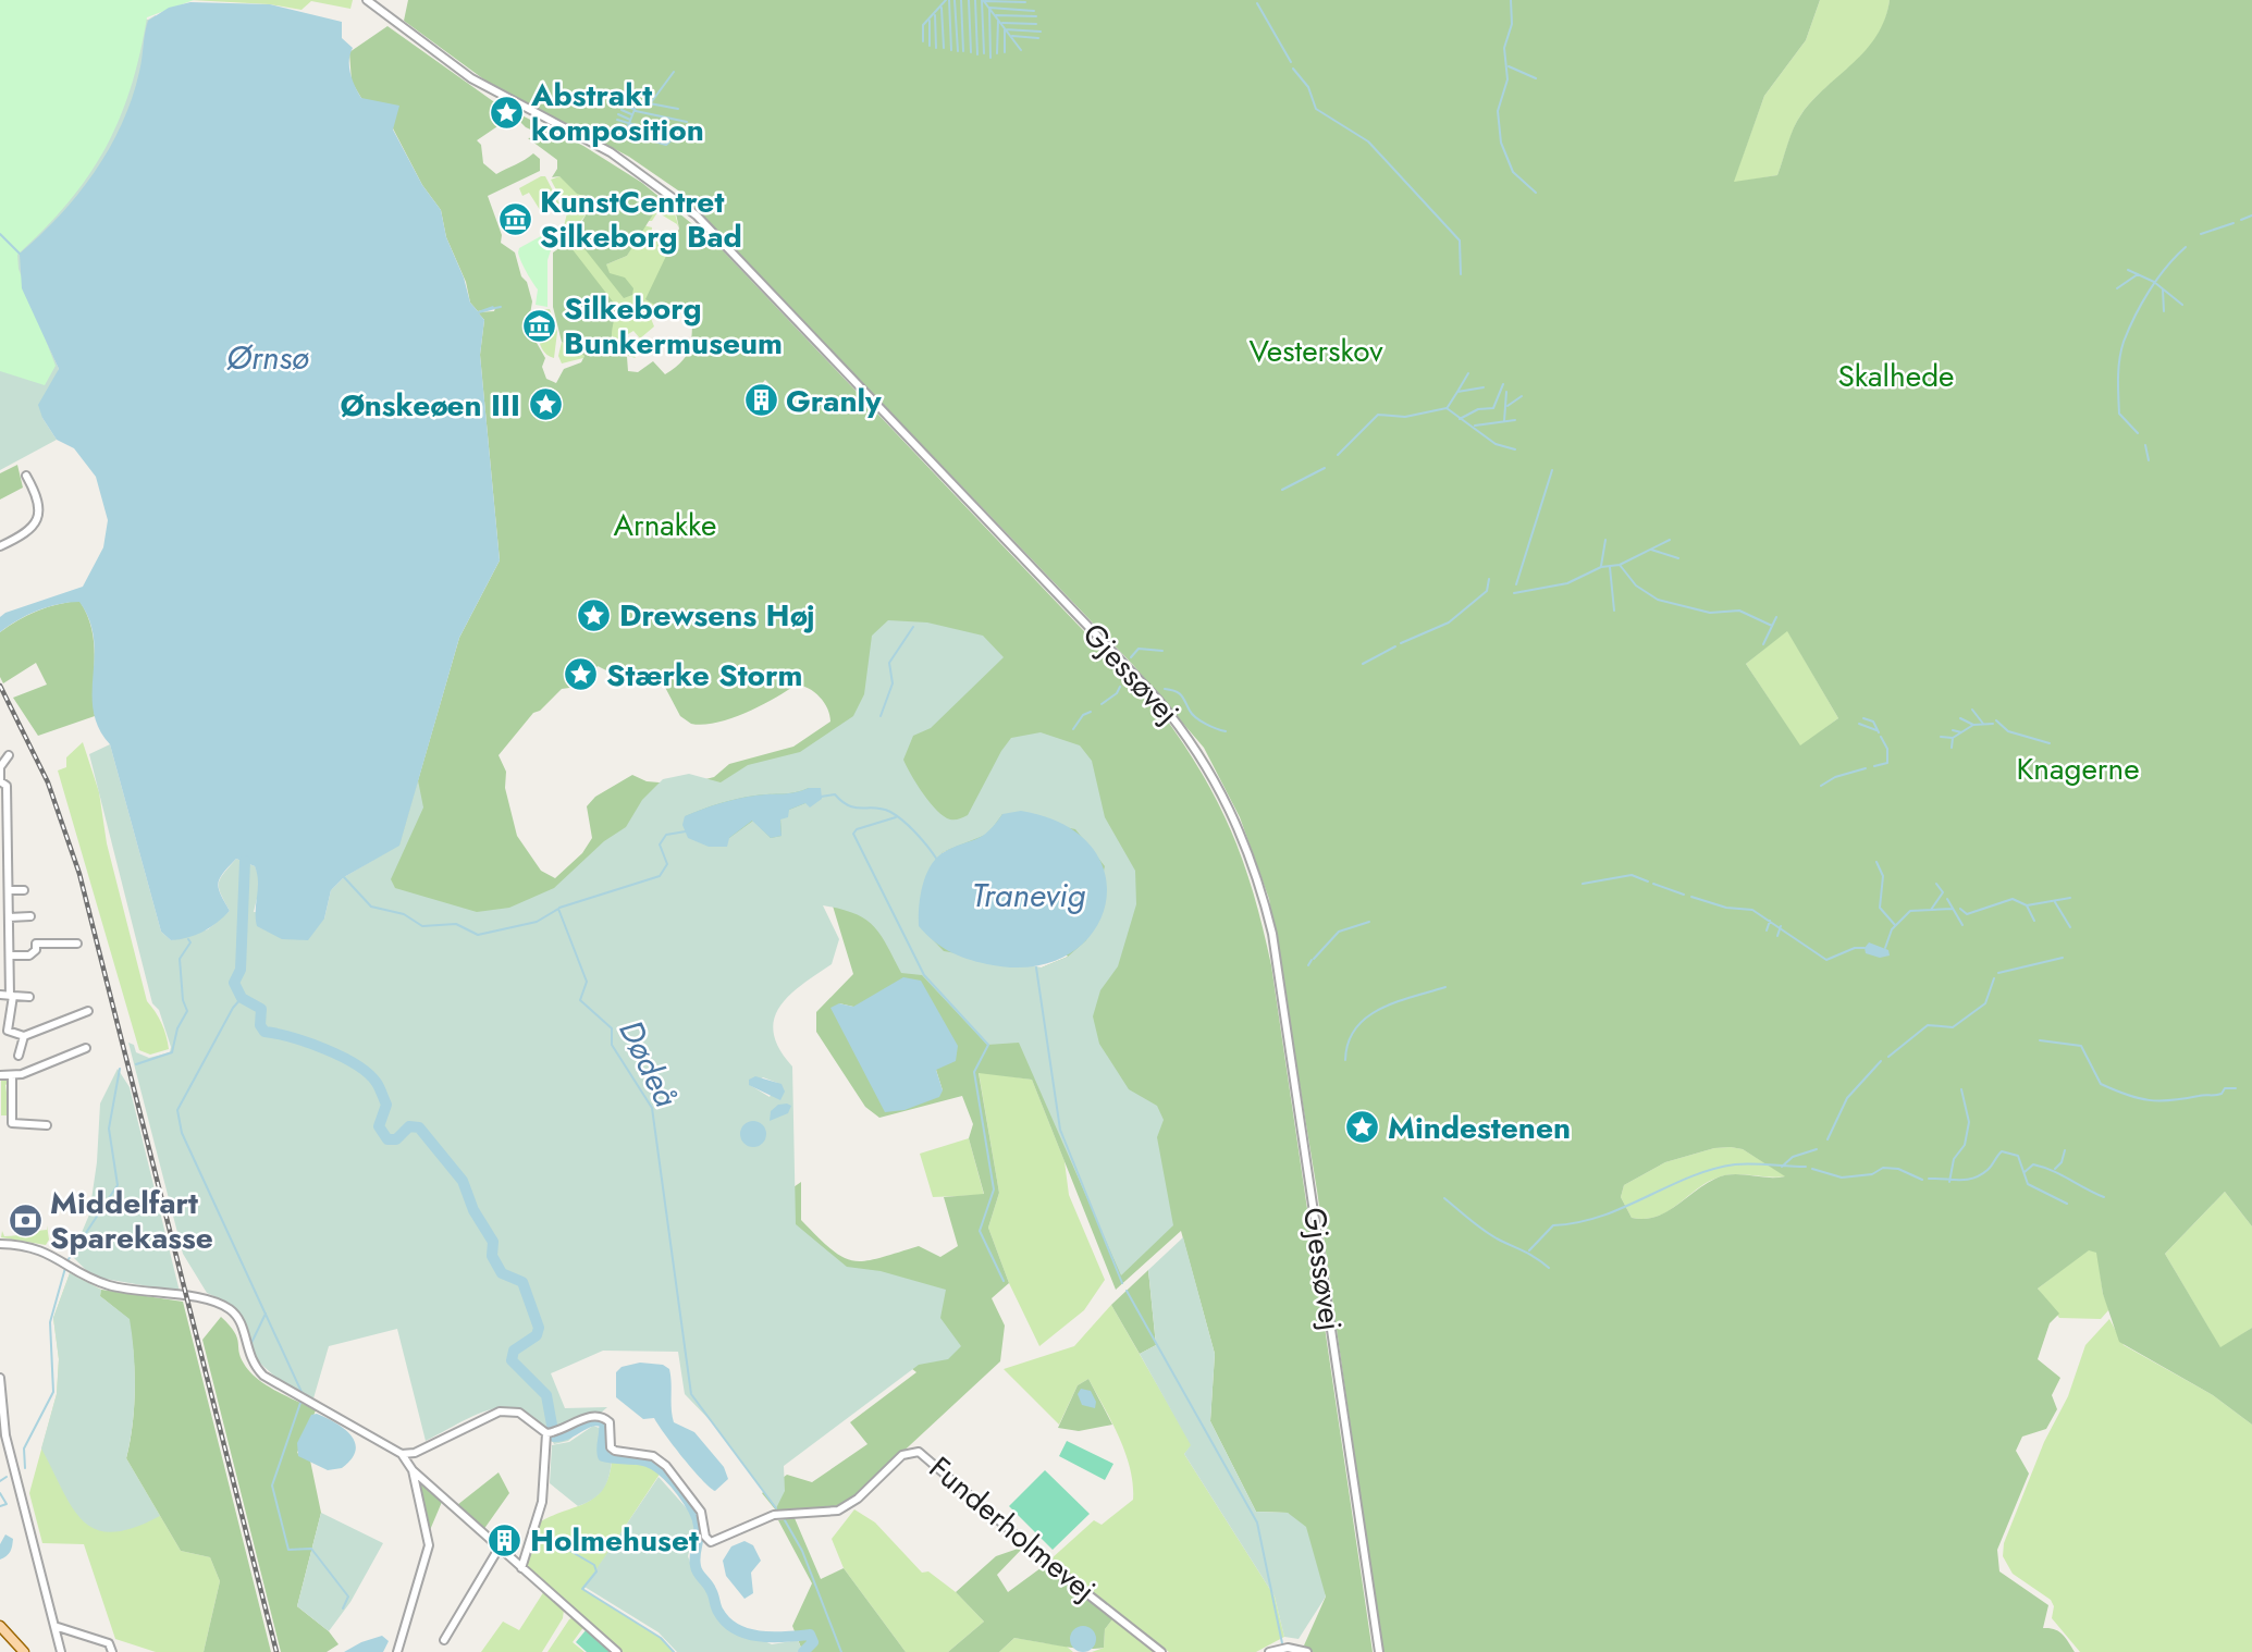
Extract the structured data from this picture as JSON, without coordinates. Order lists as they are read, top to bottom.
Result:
{
  "streets": {
    "street": ["Gjessøvej", "Funderholmevej"]
  },
  "water": ["Ørnsø", "Tranevig", "Dødeå"],
  "parks": [
    "Vesterskov",
    "Skalhede",
    "Arnakke",
    "Knagerne"
  ],
  "places": {
    "place": [
      "Abstrakt komposition",
      "Ønskeøen III",
      "Drewsens Høj",
      "Stærke Storm",
      "Mindestenen"
    ],
    "museum": ["KunstCentret Silkeborg Bad", "Silkeborg Bunkermuseum"],
    "building": ["Granly", "Holmehuset"],
    "bank": ["Middelfart Sparekasse"]
  }
}
